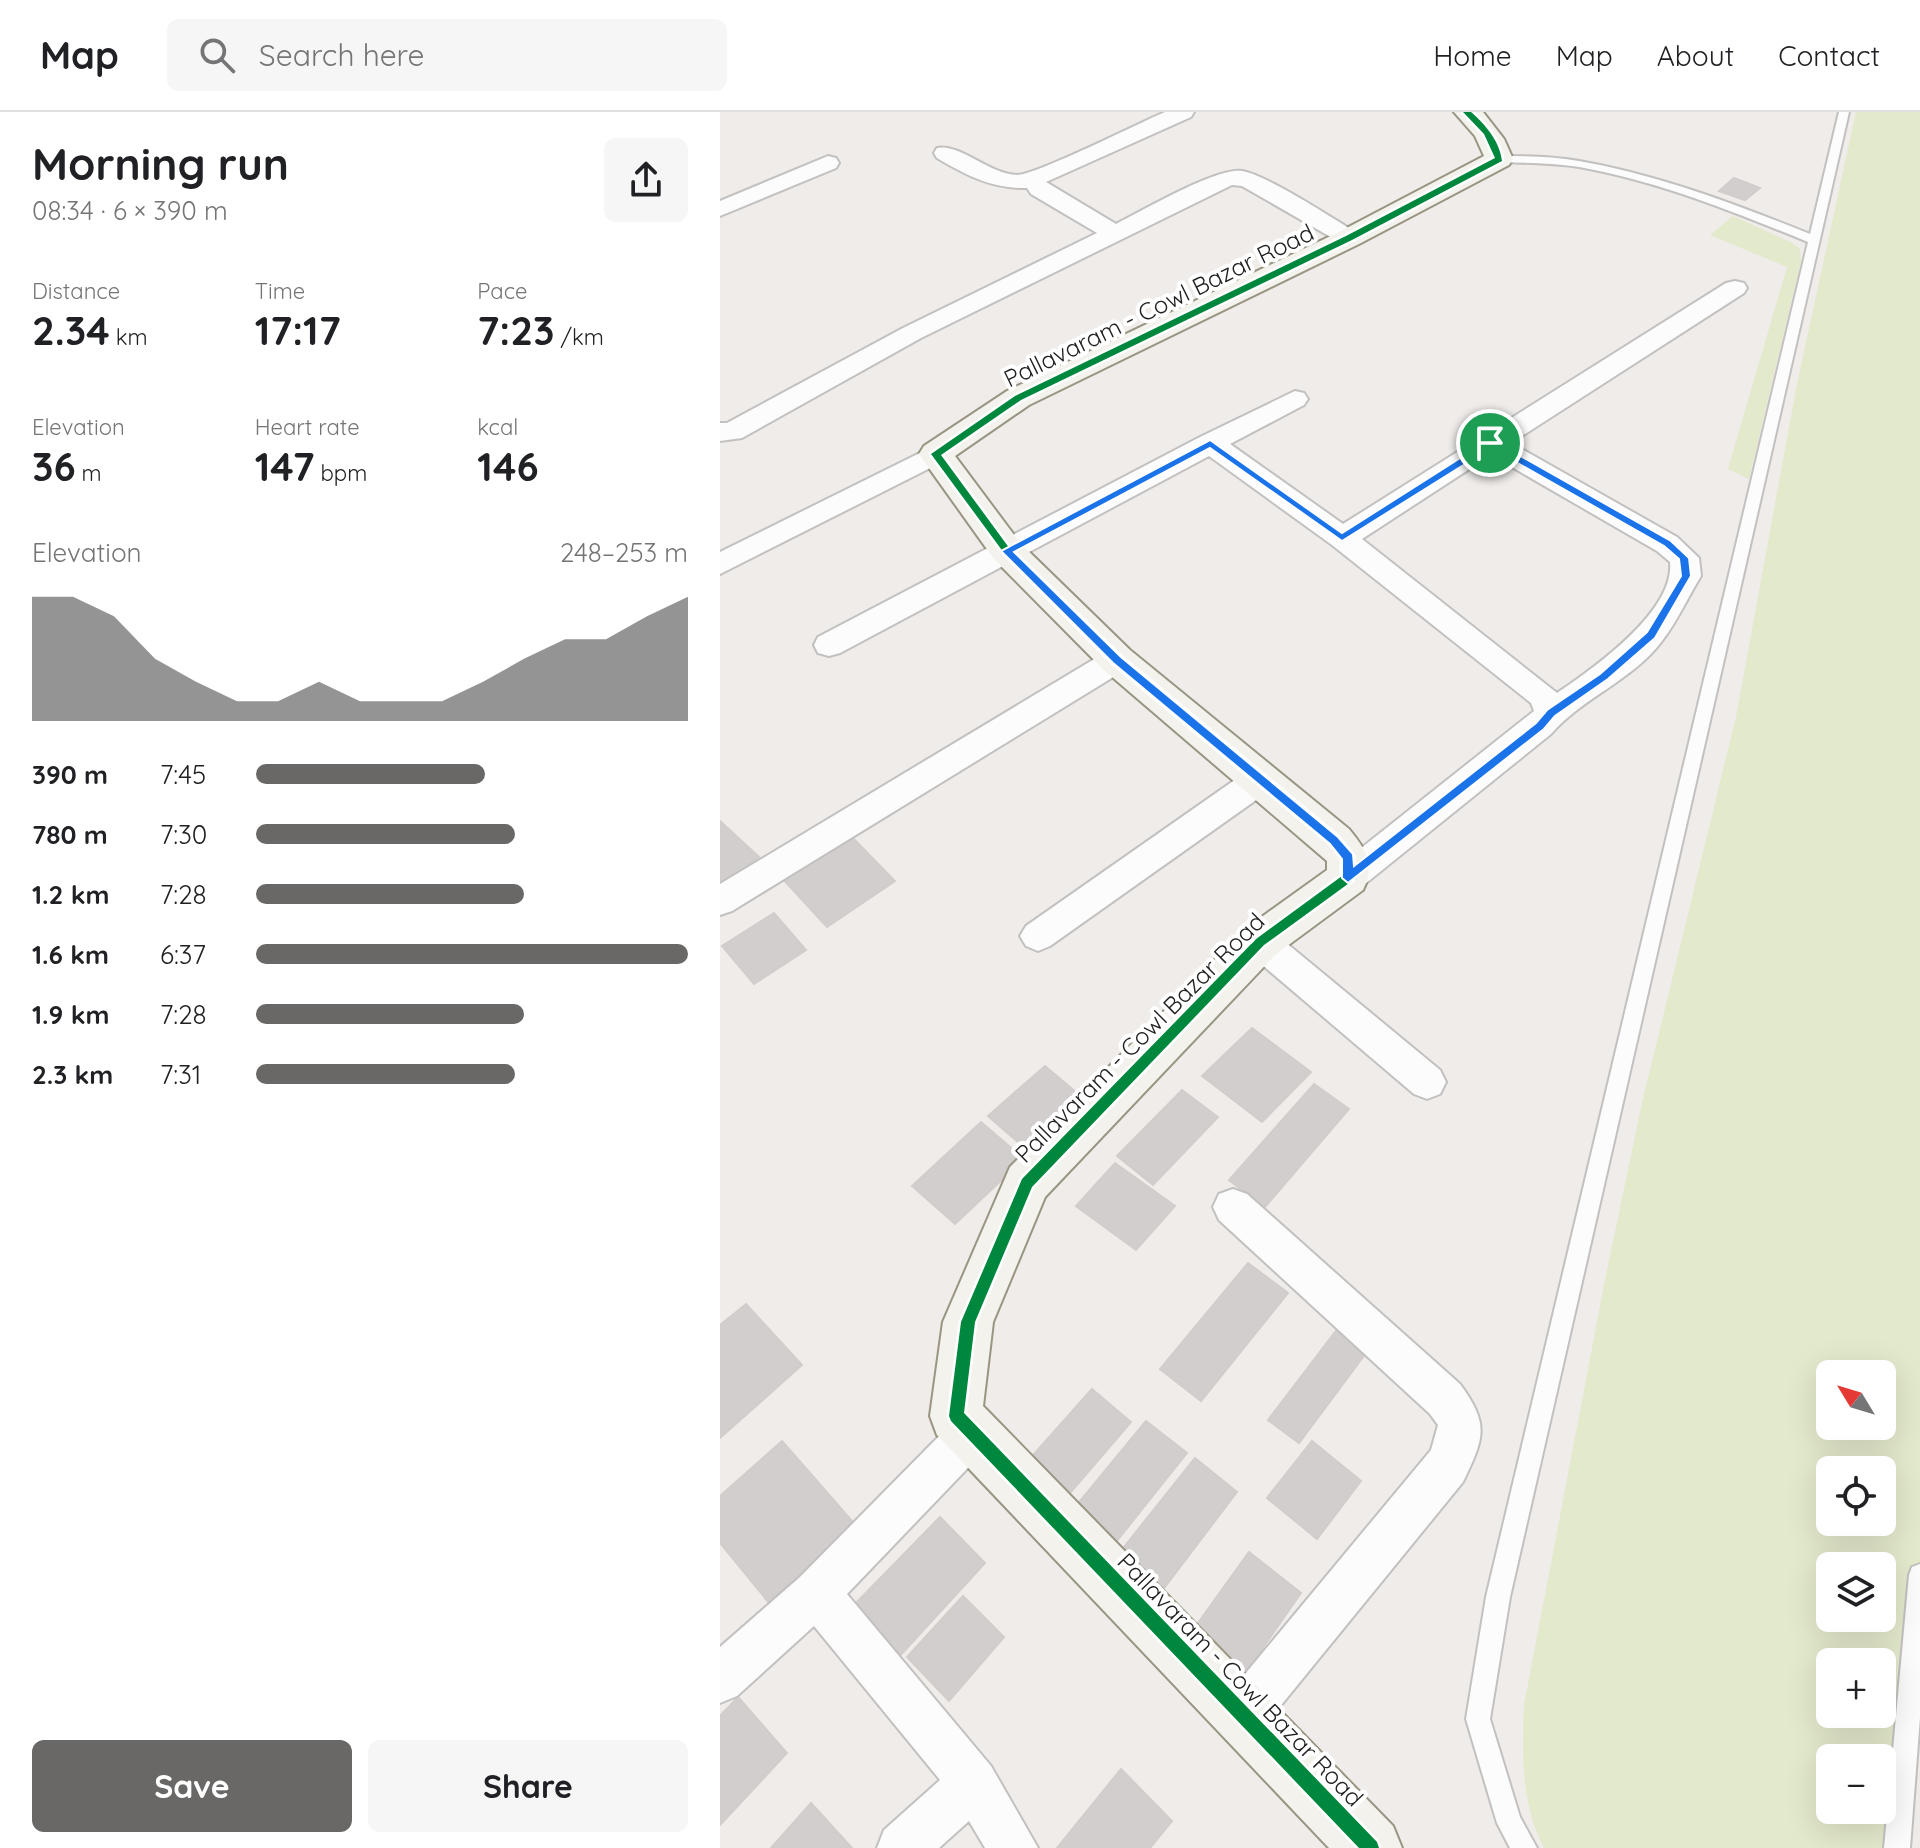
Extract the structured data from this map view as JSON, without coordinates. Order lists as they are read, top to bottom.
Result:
{
  "streets": {
    "street": ["Pallavaram - Cowl Bazar Road"]
  },
  "north": "top left",
  "page": {
    "header": "Map",
    "search": "Search here",
    "nav": [
      "Home",
      "Map",
      "About",
      "Contact"
    ],
    "heading": ["Morning run", "08:34 · 6 × 390 m"],
    "stats": [
      ["Distance", "2.34 km"],
      ["Time", "17:17"],
      ["Pace", "7:23 /km"],
      ["Elevation", "36 m"],
      ["Heart rate", "147 bpm"],
      ["kcal", "146"]
    ],
    "chart": ["Elevation", "248–253 m"],
    "list": [
      {
        "name": "390 m",
        "note": "7:45"
      },
      {
        "name": "780 m",
        "note": "7:30"
      },
      {
        "name": "1.2 km",
        "note": "7:28"
      },
      {
        "name": "1.6 km",
        "note": "6:37"
      },
      {
        "name": "1.9 km",
        "note": "7:28"
      },
      {
        "name": "2.3 km",
        "note": "7:31"
      }
    ],
    "map_buttons": ["+", "−"],
    "buttons": ["Save", "Share"]
  }
}
